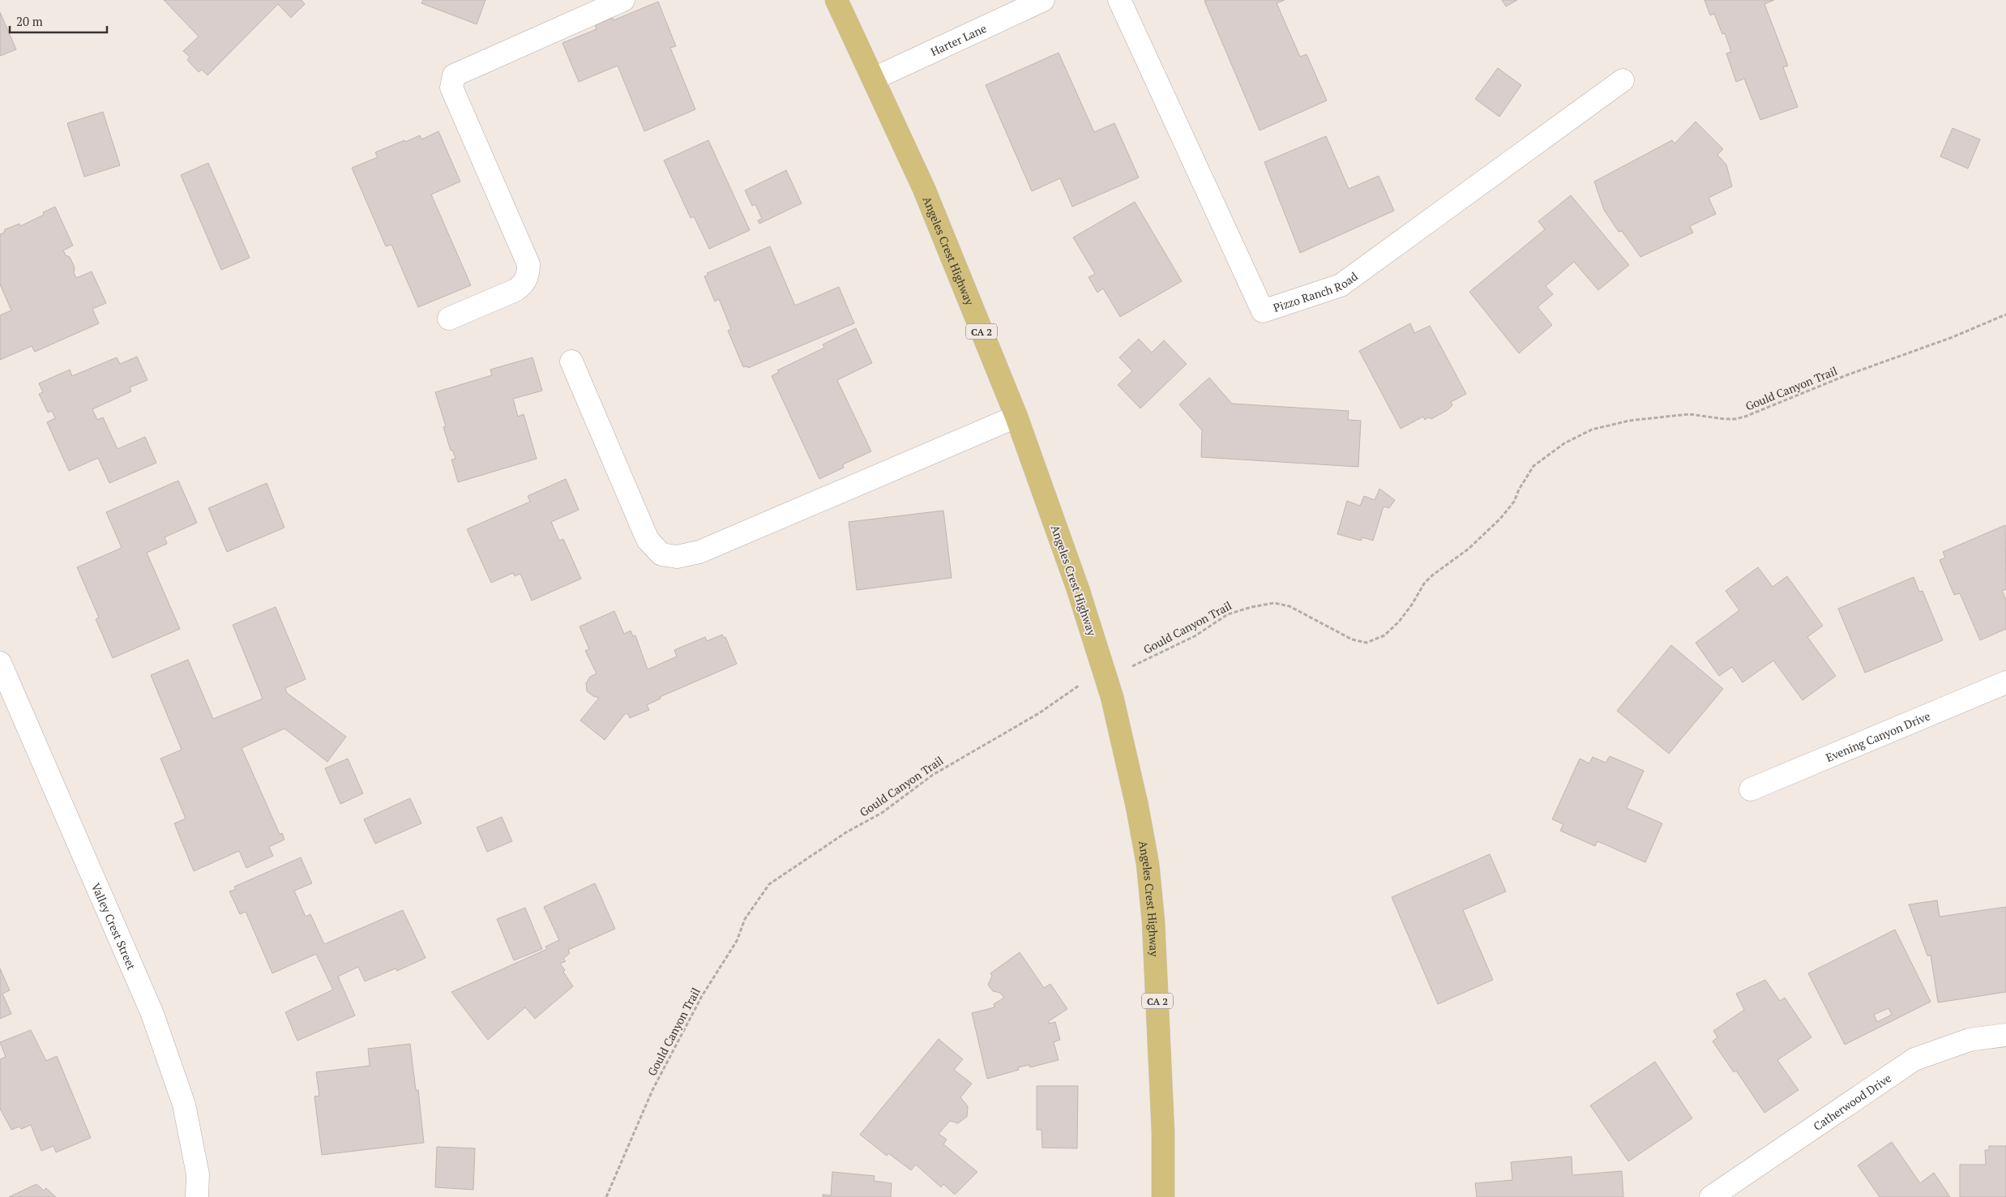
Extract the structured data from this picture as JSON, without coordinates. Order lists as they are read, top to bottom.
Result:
{
  "streets": {
    "main road": ["Angeles Crest Highway", "CA 2"],
    "street": [
      "Harter Lane",
      "Pizzo Ranch Road",
      "Evening Canyon Drive",
      "Valley Crest Street",
      "Catherwood Drive"
    ],
    "path": ["Gould Canyon Trail"]
  },
  "crossings": [
    ["Harter Lane", "Angeles Crest Highway"]
  ],
  "scale_bar": "20 m"
}
